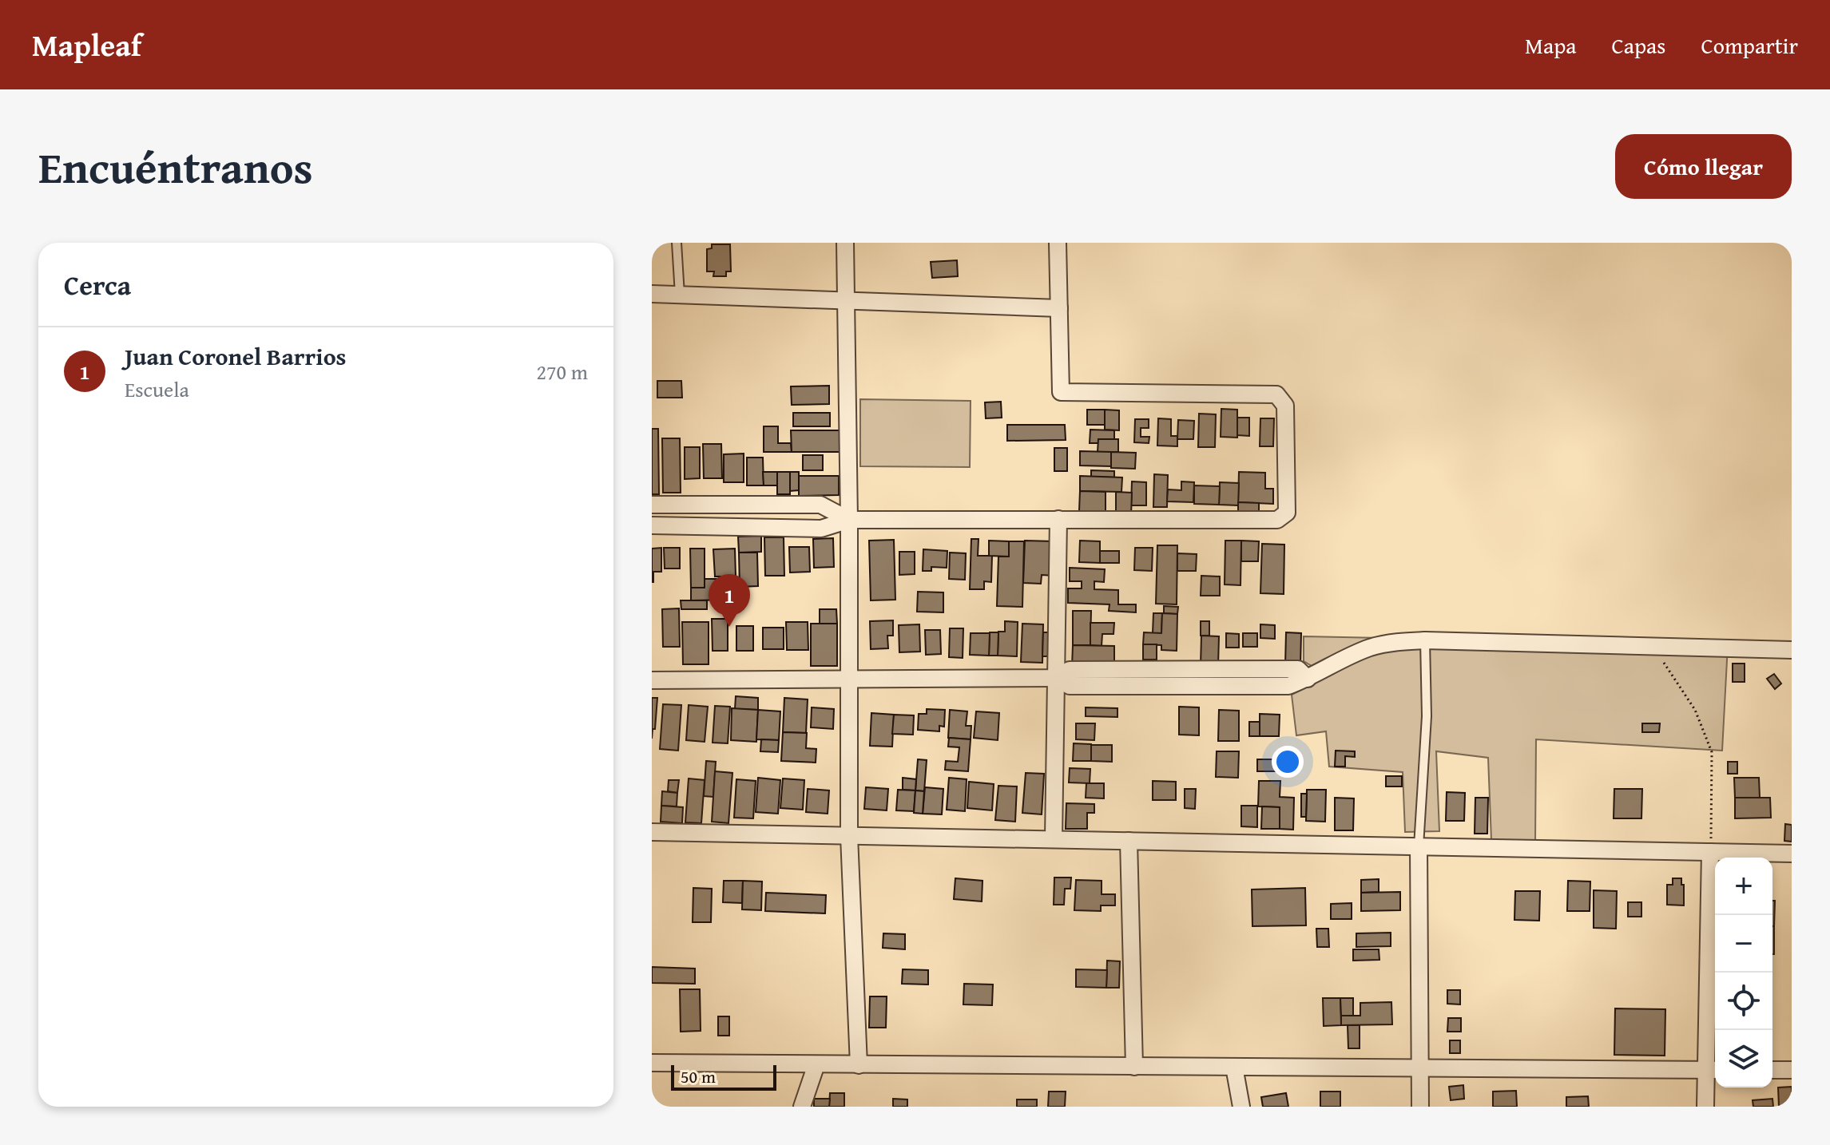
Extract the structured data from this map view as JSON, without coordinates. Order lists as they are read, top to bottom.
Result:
{
  "scale_bar": "50 m",
  "page": {
    "header": "Mapleaf",
    "nav": ["Mapa", "Capas", "Compartir"],
    "title": "Encuéntranos",
    "buttons": "Cómo llegar",
    "heading": "Cerca",
    "list": [
      {
        "mark": "1",
        "name": "Juan Coronel Barrios",
        "note": "Escuela",
        "value": "270 m"
      }
    ],
    "pins": "1",
    "map_buttons": ["+", "−"],
    "scale": "50 m"
  }
}
